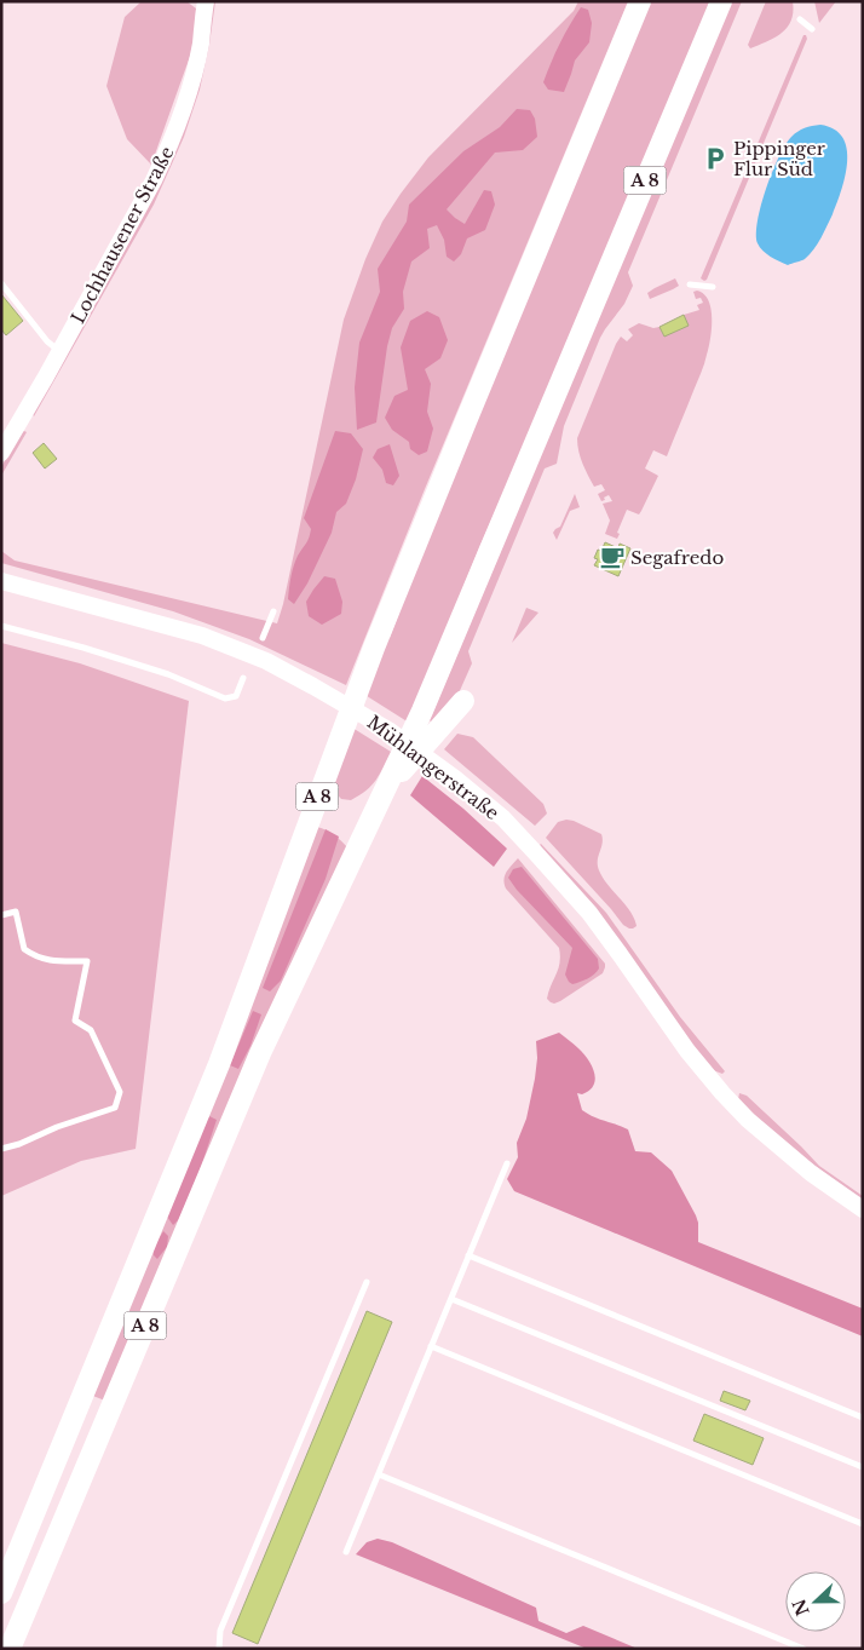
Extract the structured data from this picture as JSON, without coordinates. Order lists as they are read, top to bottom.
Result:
{
  "streets": {
    "highway": ["A 8"],
    "main road": ["Lochhausener Straße", "Mühlangerstraße"]
  },
  "places": {
    "parking": ["Pippinger Flur Süd"],
    "cafe": ["Segafredo"]
  },
  "north": "left"
}
